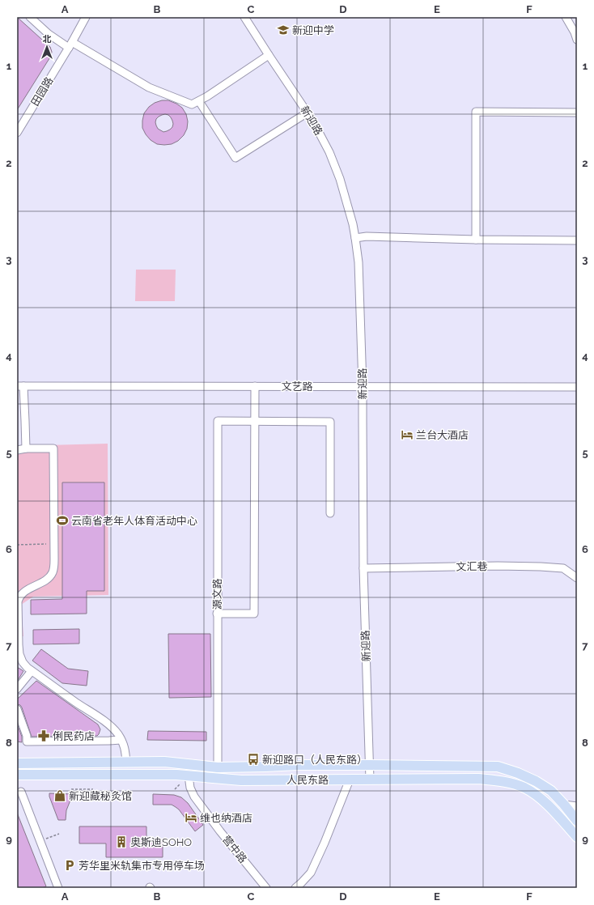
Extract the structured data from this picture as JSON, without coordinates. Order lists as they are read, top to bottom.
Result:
{
  "streets": {
    "main road": ["人民东路"],
    "street": [
      "田园路",
      "新迎路",
      "文艺路",
      "文汇巷",
      "源文路",
      "营中路"
    ]
  },
  "crossings": [
    ["新迎路", "文艺路"],
    ["新迎路", "文汇巷"],
    ["新迎路", "人民东路"],
    ["源文路", "人民东路"],
    ["人民东路", "营中路"]
  ],
  "places": {
    "school or university": ["新迎中学"],
    "hotel": ["兰台大酒店", "维也纳酒店"],
    "sports": ["云南省老年人体育活动中心"],
    "pharmacy": ["俐民药店"],
    "bus stop": ["新迎路口（人民东路）"],
    "shop": ["新迎藏秘灸馆"],
    "building": ["奥斯迪SOHO"],
    "parking": ["芳华里米轨集市专用停车场"]
  },
  "north": "top",
  "grid": {
    "columns": [
      "A",
      "B",
      "C",
      "D",
      "E",
      "F"
    ],
    "rows": [
      "1",
      "2",
      "3",
      "4",
      "5",
      "6",
      "7",
      "8",
      "9"
    ]
  }
}
